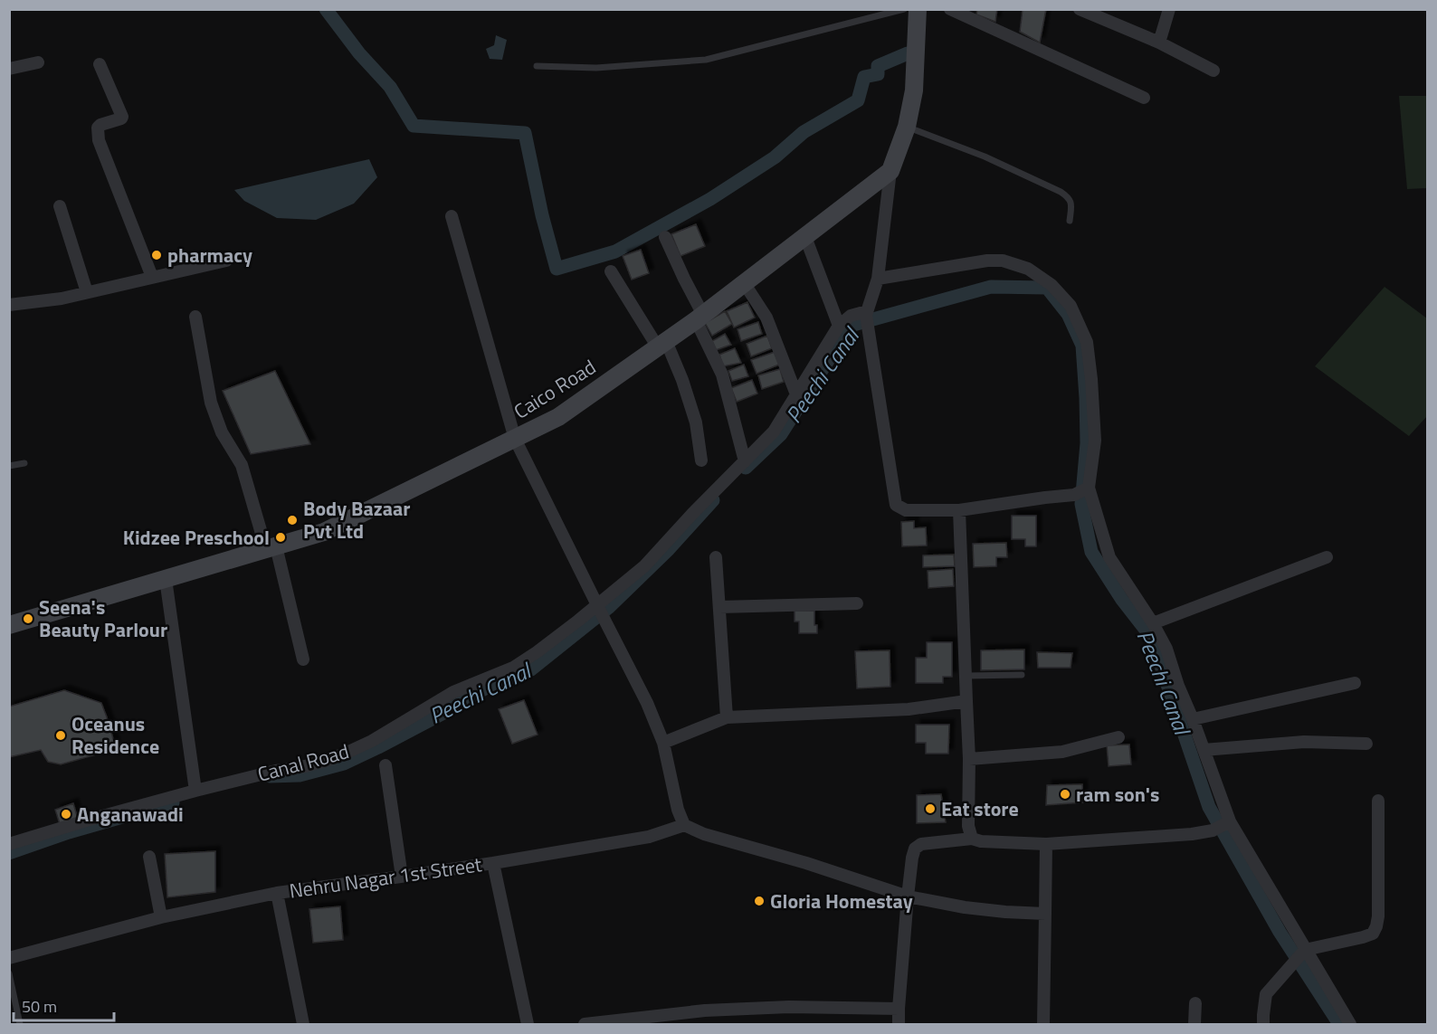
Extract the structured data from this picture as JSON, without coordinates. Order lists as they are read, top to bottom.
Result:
{
  "streets": {
    "street": ["Caico Road", "Canal Road", "Nehru Nagar 1st Street"]
  },
  "water": ["Peechi Canal"],
  "places": [
    "pharmacy",
    "Body Bazaar Pvt Ltd",
    "Kidzee Preschool",
    "Seena's Beauty Parlour",
    "Oceanus Residence",
    "ram son's",
    "Eat store",
    "Anganawadi",
    "Gloria Homestay"
  ],
  "scale_bar": "50 m"
}
